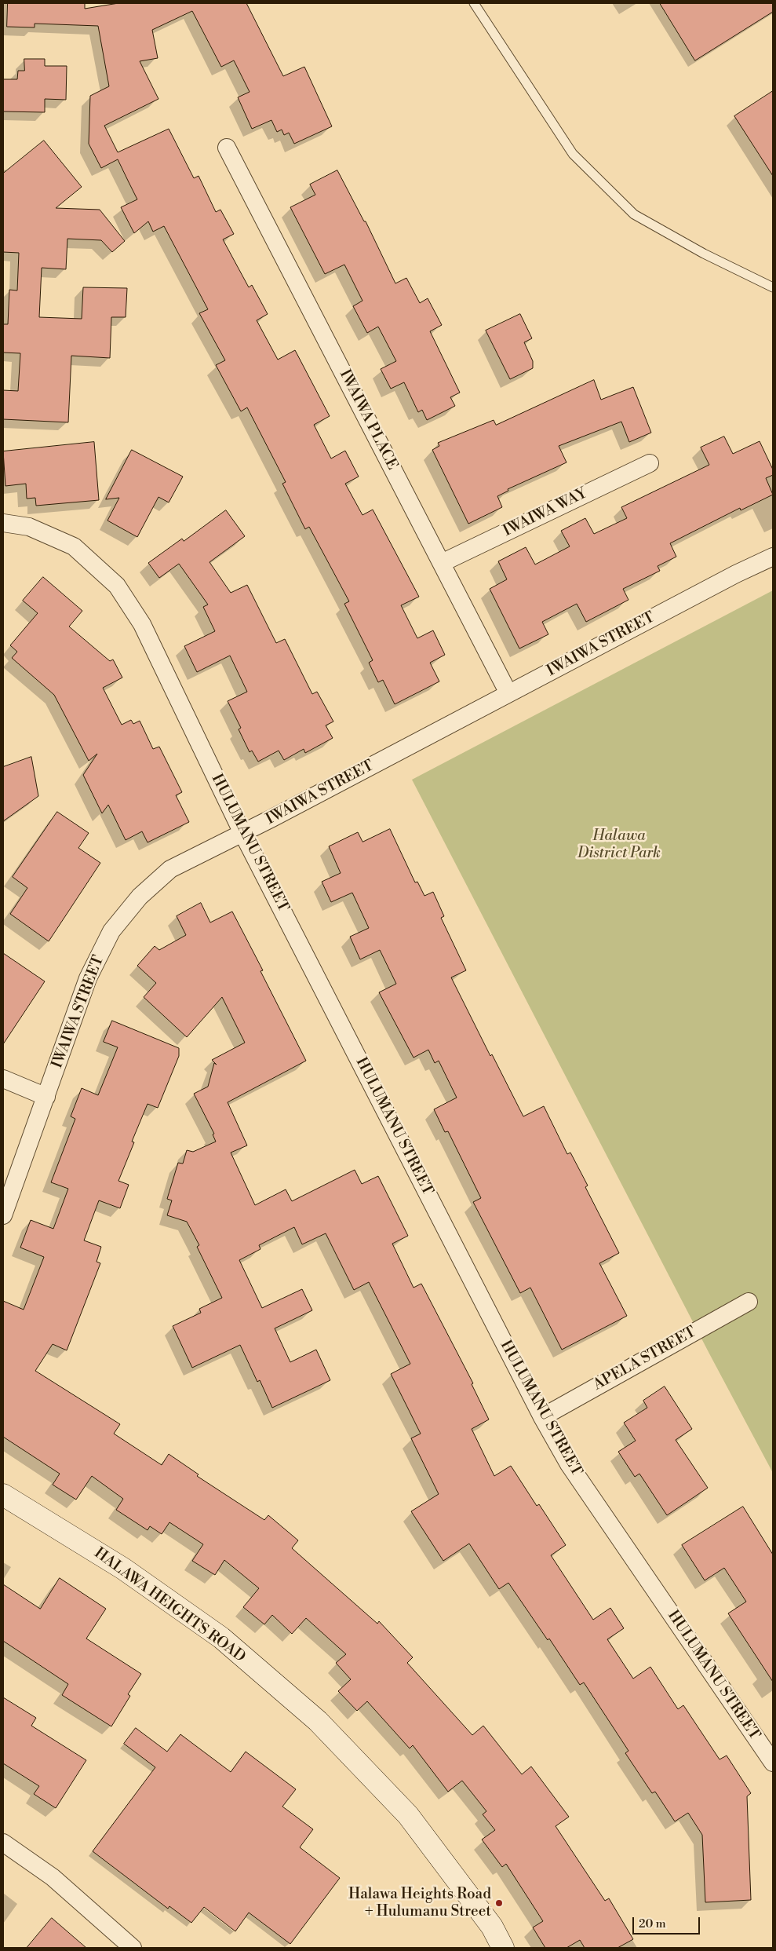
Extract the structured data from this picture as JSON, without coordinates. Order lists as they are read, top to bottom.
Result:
{
  "streets": {
    "street": [
      "IWAIWA PLACE",
      "IWAIWA WAY",
      "IWAIWA STREET",
      "HULUMANU STREET",
      "APELA STREET",
      "HALAWA HEIGHTS ROAD"
    ]
  },
  "crossings": [
    ["IWAIWA PLACE", "IWAIWA WAY"],
    ["IWAIWA PLACE", "IWAIWA STREET"],
    ["IWAIWA STREET", "HULUMANU STREET"],
    ["HULUMANU STREET", "APELA STREET"]
  ],
  "parks": ["Halawa District Park"],
  "places": ["Halawa Heights Road + Hulumanu Street"],
  "scale_bar": "20 m"
}
